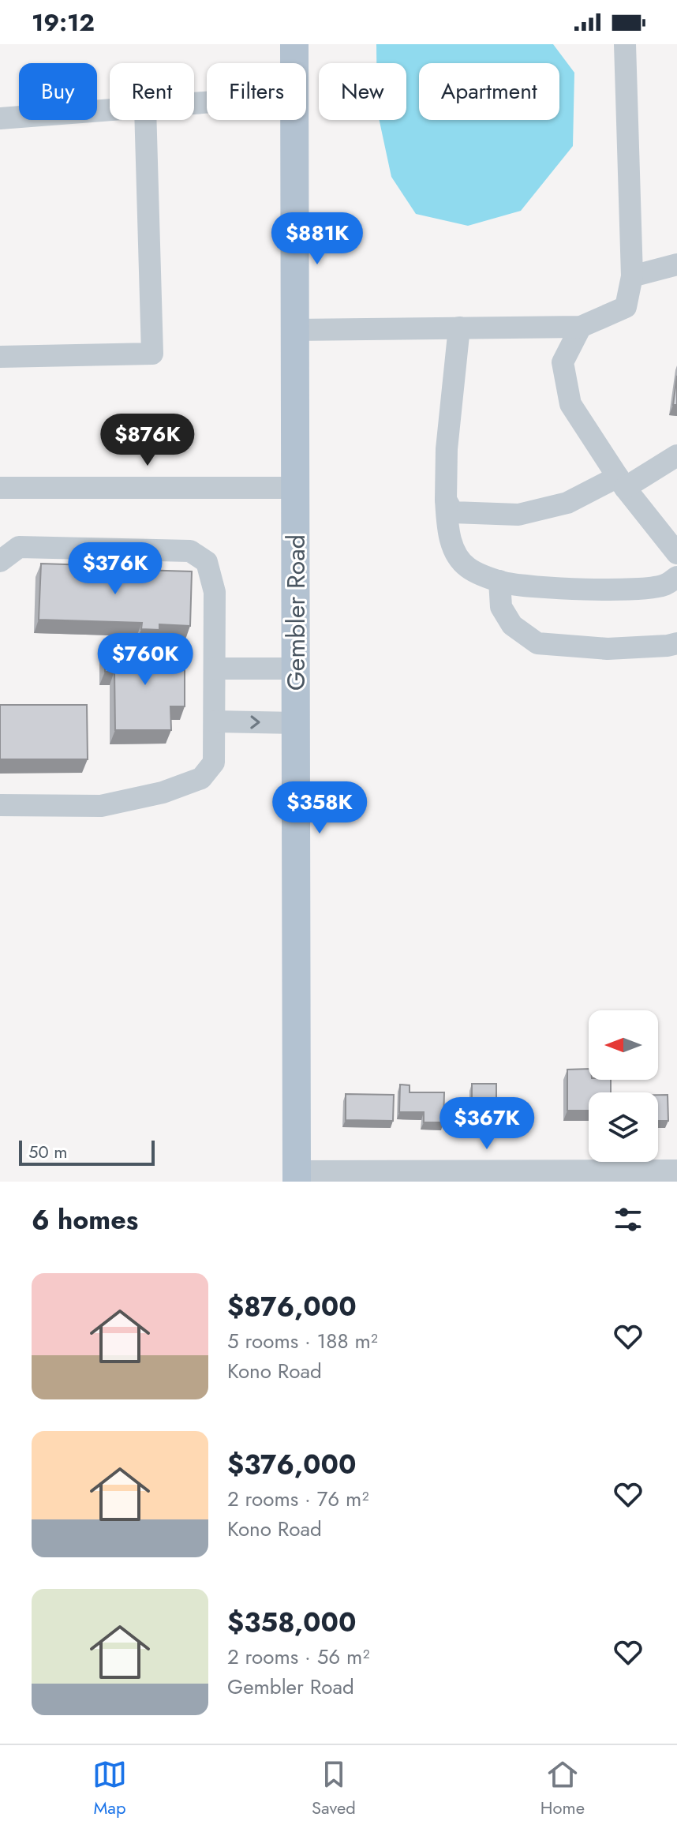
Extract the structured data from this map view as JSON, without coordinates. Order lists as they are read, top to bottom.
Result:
{
  "streets": {
    "main road": ["Gembler Road"]
  },
  "scale_bar": "50 m",
  "north": "left",
  "page": {
    "status": "19:12",
    "chip": [
      "Buy",
      "Rent",
      "Filters",
      "New",
      "Apartment"
    ],
    "price": [
      "$881K",
      "$876K",
      "$376K",
      "$760K",
      "$358K",
      "$367K"
    ],
    "scale": "50 m",
    "heading": "6 homes",
    "list": [
      {
        "name": "$876,000",
        "note": "5 rooms · 188 m² · Kono Road"
      },
      {
        "name": "$376,000",
        "note": "2 rooms · 76 m² · Kono Road"
      },
      {
        "name": "$358,000",
        "note": "2 rooms · 56 m² · Gembler Road"
      }
    ],
    "tabs": ["Map", "Saved", "Home"]
  }
}
